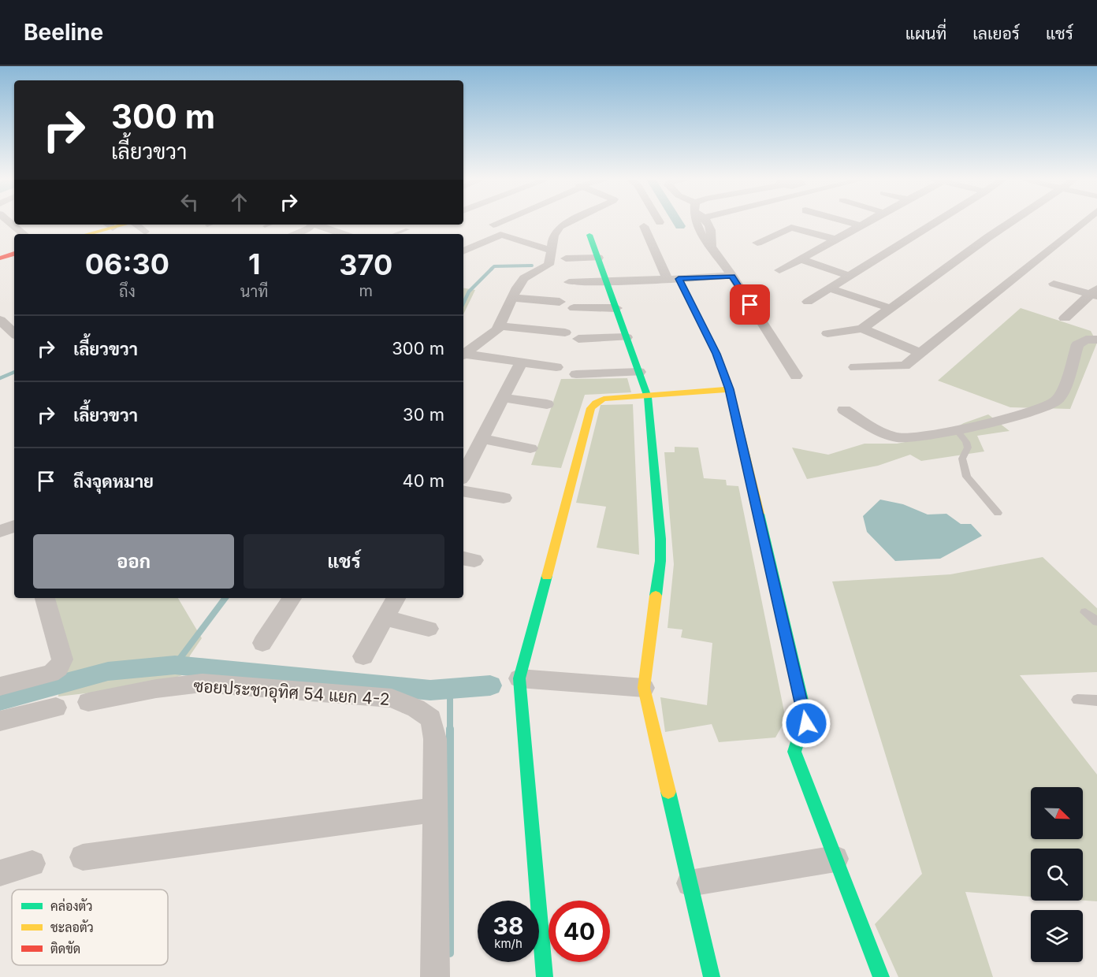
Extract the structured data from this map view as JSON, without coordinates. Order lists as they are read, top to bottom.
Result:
{
  "streets": {
    "street": ["ซอยประชาอุทิศ 54 แยก 4-2"]
  },
  "legend": ["คล่องตัว", "ชะลอตัว", "ติดขัด"],
  "north": "bottom right",
  "page": {
    "header": "Beeline",
    "nav": ["แผนที่", "เลเยอร์", "แชร์"],
    "turn": ["300 m", "เลี้ยวขวา"],
    "eta": [
      "06:30",
      "ถึง",
      "1",
      "นาที",
      "370",
      "m"
    ],
    "list": [
      {
        "name": "เลี้ยวขวา",
        "value": "300 m"
      },
      {
        "name": "เลี้ยวขวา",
        "value": "30 m"
      },
      {
        "name": "ถึงจุดหมาย",
        "value": "40 m"
      }
    ],
    "buttons": ["ออก", "แชร์"],
    "speed": "38 km/h",
    "limit": "40"
  }
}
